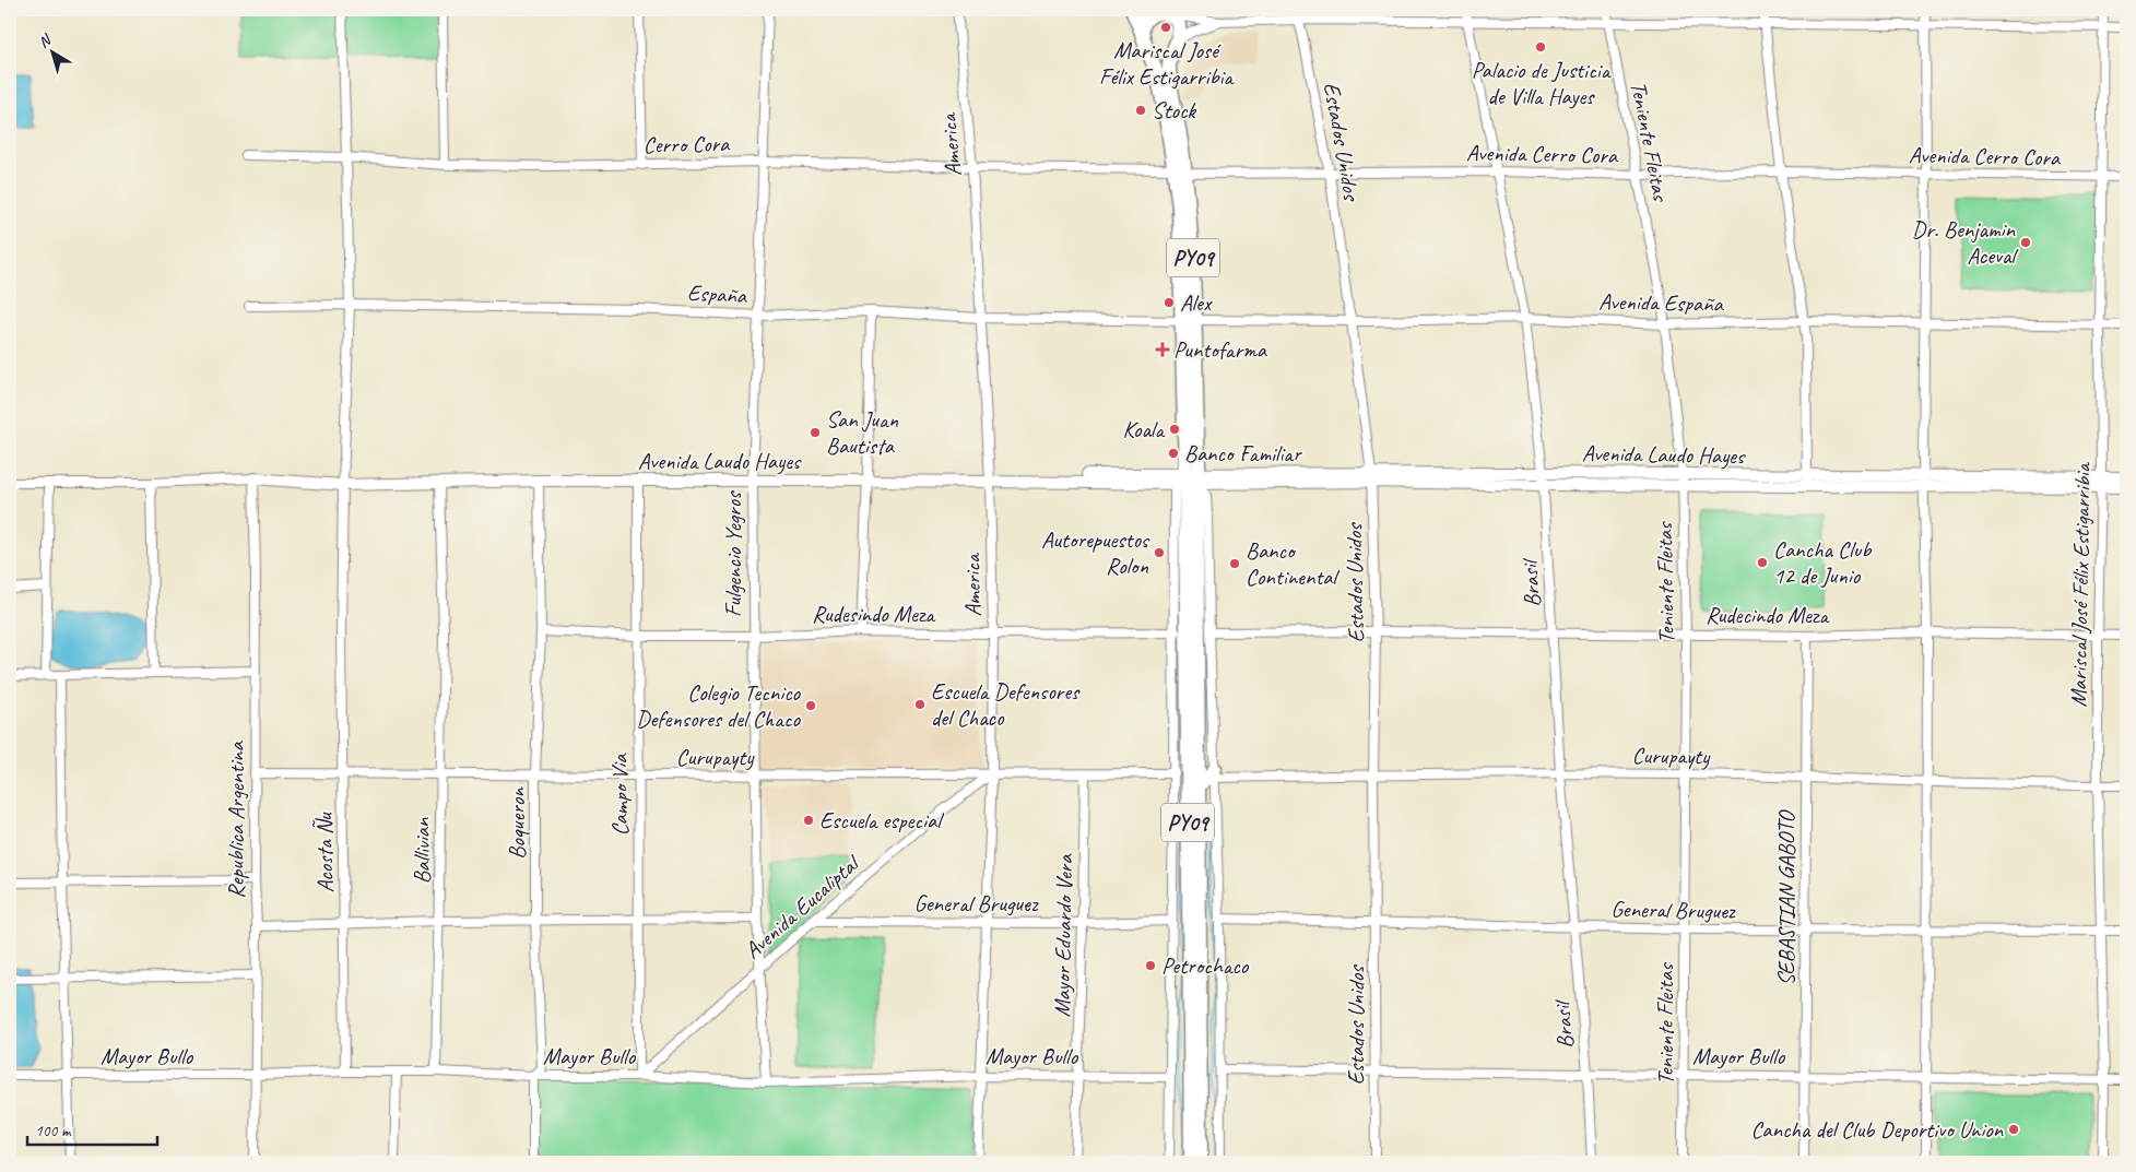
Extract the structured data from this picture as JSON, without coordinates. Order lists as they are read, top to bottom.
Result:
{
  "streets": {
    "highway": ["PY09"],
    "street": [
      "Estados Unidos",
      "Teniente Fleitas",
      "Cerro Cora",
      "America",
      "Avenida Cerro Cora",
      "España",
      "Avenida España",
      "Avenida Laudo Hayes",
      "Fulgencio Yegros",
      "Brasil",
      "Mariscal José Félix Estigarribia",
      "Rudesindo Meza",
      "Rudecindo Meza",
      "Curupayty",
      "Campo Via",
      "Republica Argentina",
      "Boqueron",
      "Ballivian",
      "Acosta Ñu",
      "SEBASTIAN GABOTO",
      "General Bruguez",
      "Avenida Eucaliptal",
      "Mayor Eduardo Vera",
      "Mayor Bullo"
    ]
  },
  "crossings": [
    ["Estados Unidos", "Avenida Cerro Cora"],
    ["Estados Unidos", "Avenida España"],
    ["Estados Unidos", "Avenida Laudo Hayes"],
    ["Estados Unidos", "Rudecindo Meza"],
    ["Estados Unidos", "Curupayty"],
    ["Estados Unidos", "General Bruguez"],
    ["Estados Unidos", "Mayor Bullo"],
    ["Teniente Fleitas", "Avenida Cerro Cora"],
    ["Teniente Fleitas", "Avenida España"],
    ["Teniente Fleitas", "Avenida Laudo Hayes"],
    ["Teniente Fleitas", "Rudecindo Meza"],
    ["Teniente Fleitas", "Curupayty"],
    ["Teniente Fleitas", "General Bruguez"],
    ["Teniente Fleitas", "Mayor Bullo"],
    ["Cerro Cora", "America"],
    ["Cerro Cora", "Avenida Cerro Cora"],
    ["Cerro Cora", "PY09"],
    ["Cerro Cora", "Fulgencio Yegros"],
    ["America", "España"],
    ["America", "Avenida Laudo Hayes"],
    ["America", "Rudesindo Meza"],
    ["America", "Curupayty"],
    ["America", "General Bruguez"],
    ["America", "Avenida Eucaliptal"],
    ["America", "Mayor Bullo"],
    ["Avenida Cerro Cora", "PY09"],
    ["Avenida Cerro Cora", "Brasil"],
    ["Avenida Cerro Cora", "Mariscal José Félix Estigarribia"],
    ["PY09", "España"],
    ["PY09", "Avenida España"],
    ["PY09", "Avenida Laudo Hayes"],
    ["España", "Avenida España"],
    ["España", "Fulgencio Yegros"],
    ["España", "Acosta Ñu"],
    ["Avenida España", "Brasil"],
    ["Avenida España", "Mariscal José Félix Estigarribia"],
    ["Avenida Laudo Hayes", "Fulgencio Yegros"],
    ["Avenida Laudo Hayes", "Brasil"],
    ["Avenida Laudo Hayes", "Mariscal José Félix Estigarribia"],
    ["Avenida Laudo Hayes", "Campo Via"],
    ["Avenida Laudo Hayes", "Republica Argentina"],
    ["Avenida Laudo Hayes", "Boqueron"],
    ["Avenida Laudo Hayes", "Ballivian"],
    ["Avenida Laudo Hayes", "Acosta Ñu"],
    ["Fulgencio Yegros", "Rudesindo Meza"],
    ["Fulgencio Yegros", "Curupayty"],
    ["Fulgencio Yegros", "Avenida Eucaliptal"],
    ["Fulgencio Yegros", "Mayor Bullo"],
    ["Brasil", "Rudecindo Meza"],
    ["Brasil", "Curupayty"],
    ["Brasil", "General Bruguez"],
    ["Brasil", "Mayor Bullo"],
    ["Mariscal José Félix Estigarribia", "Rudecindo Meza"],
    ["Mariscal José Félix Estigarribia", "Curupayty"],
    ["Mariscal José Félix Estigarribia", "General Bruguez"],
    ["Mariscal José Félix Estigarribia", "Mayor Bullo"],
    ["Rudesindo Meza", "Campo Via"],
    ["Rudesindo Meza", "Boqueron"],
    ["Rudecindo Meza", "SEBASTIAN GABOTO"],
    ["Curupayty", "Campo Via"],
    ["Curupayty", "Republica Argentina"],
    ["Curupayty", "Boqueron"],
    ["Curupayty", "Ballivian"],
    ["Curupayty", "Acosta Ñu"],
    ["Curupayty", "SEBASTIAN GABOTO"],
    ["Curupayty", "Avenida Eucaliptal"],
    ["Curupayty", "Mayor Eduardo Vera"],
    ["Campo Via", "Avenida Eucaliptal"],
    ["Campo Via", "Mayor Bullo"],
    ["Republica Argentina", "Mayor Bullo"],
    ["Boqueron", "Mayor Bullo"],
    ["Ballivian", "Mayor Bullo"],
    ["Acosta Ñu", "Mayor Bullo"],
    ["SEBASTIAN GABOTO", "General Bruguez"],
    ["SEBASTIAN GABOTO", "Mayor Bullo"],
    ["General Bruguez", "Avenida Eucaliptal"],
    ["General Bruguez", "Mayor Eduardo Vera"],
    ["Avenida Eucaliptal", "Mayor Bullo"],
    ["Mayor Eduardo Vera", "Mayor Bullo"]
  ],
  "places": {
    "other": [
      "Mariscal José Félix Estigarribia",
      "Palacio de Justicia de Villa Hayes",
      "Stock",
      "Dr. Benjamin Aceval",
      "Alex",
      "Koala",
      "San Juan Bautista",
      "Banco Familiar",
      "Autorepuestos Rolon",
      "Cancha Club 12 de Junio",
      "Banco Continental",
      "Escuela Defensores del Chaco",
      "Colegio Tecnico Defensores del Chaco",
      "Escuela especial",
      "Petrochaco",
      "Cancha del Club Deportivo Union"
    ],
    "health": ["Puntofarma"]
  },
  "scale_bar": "100 m",
  "north": "top left"
}
